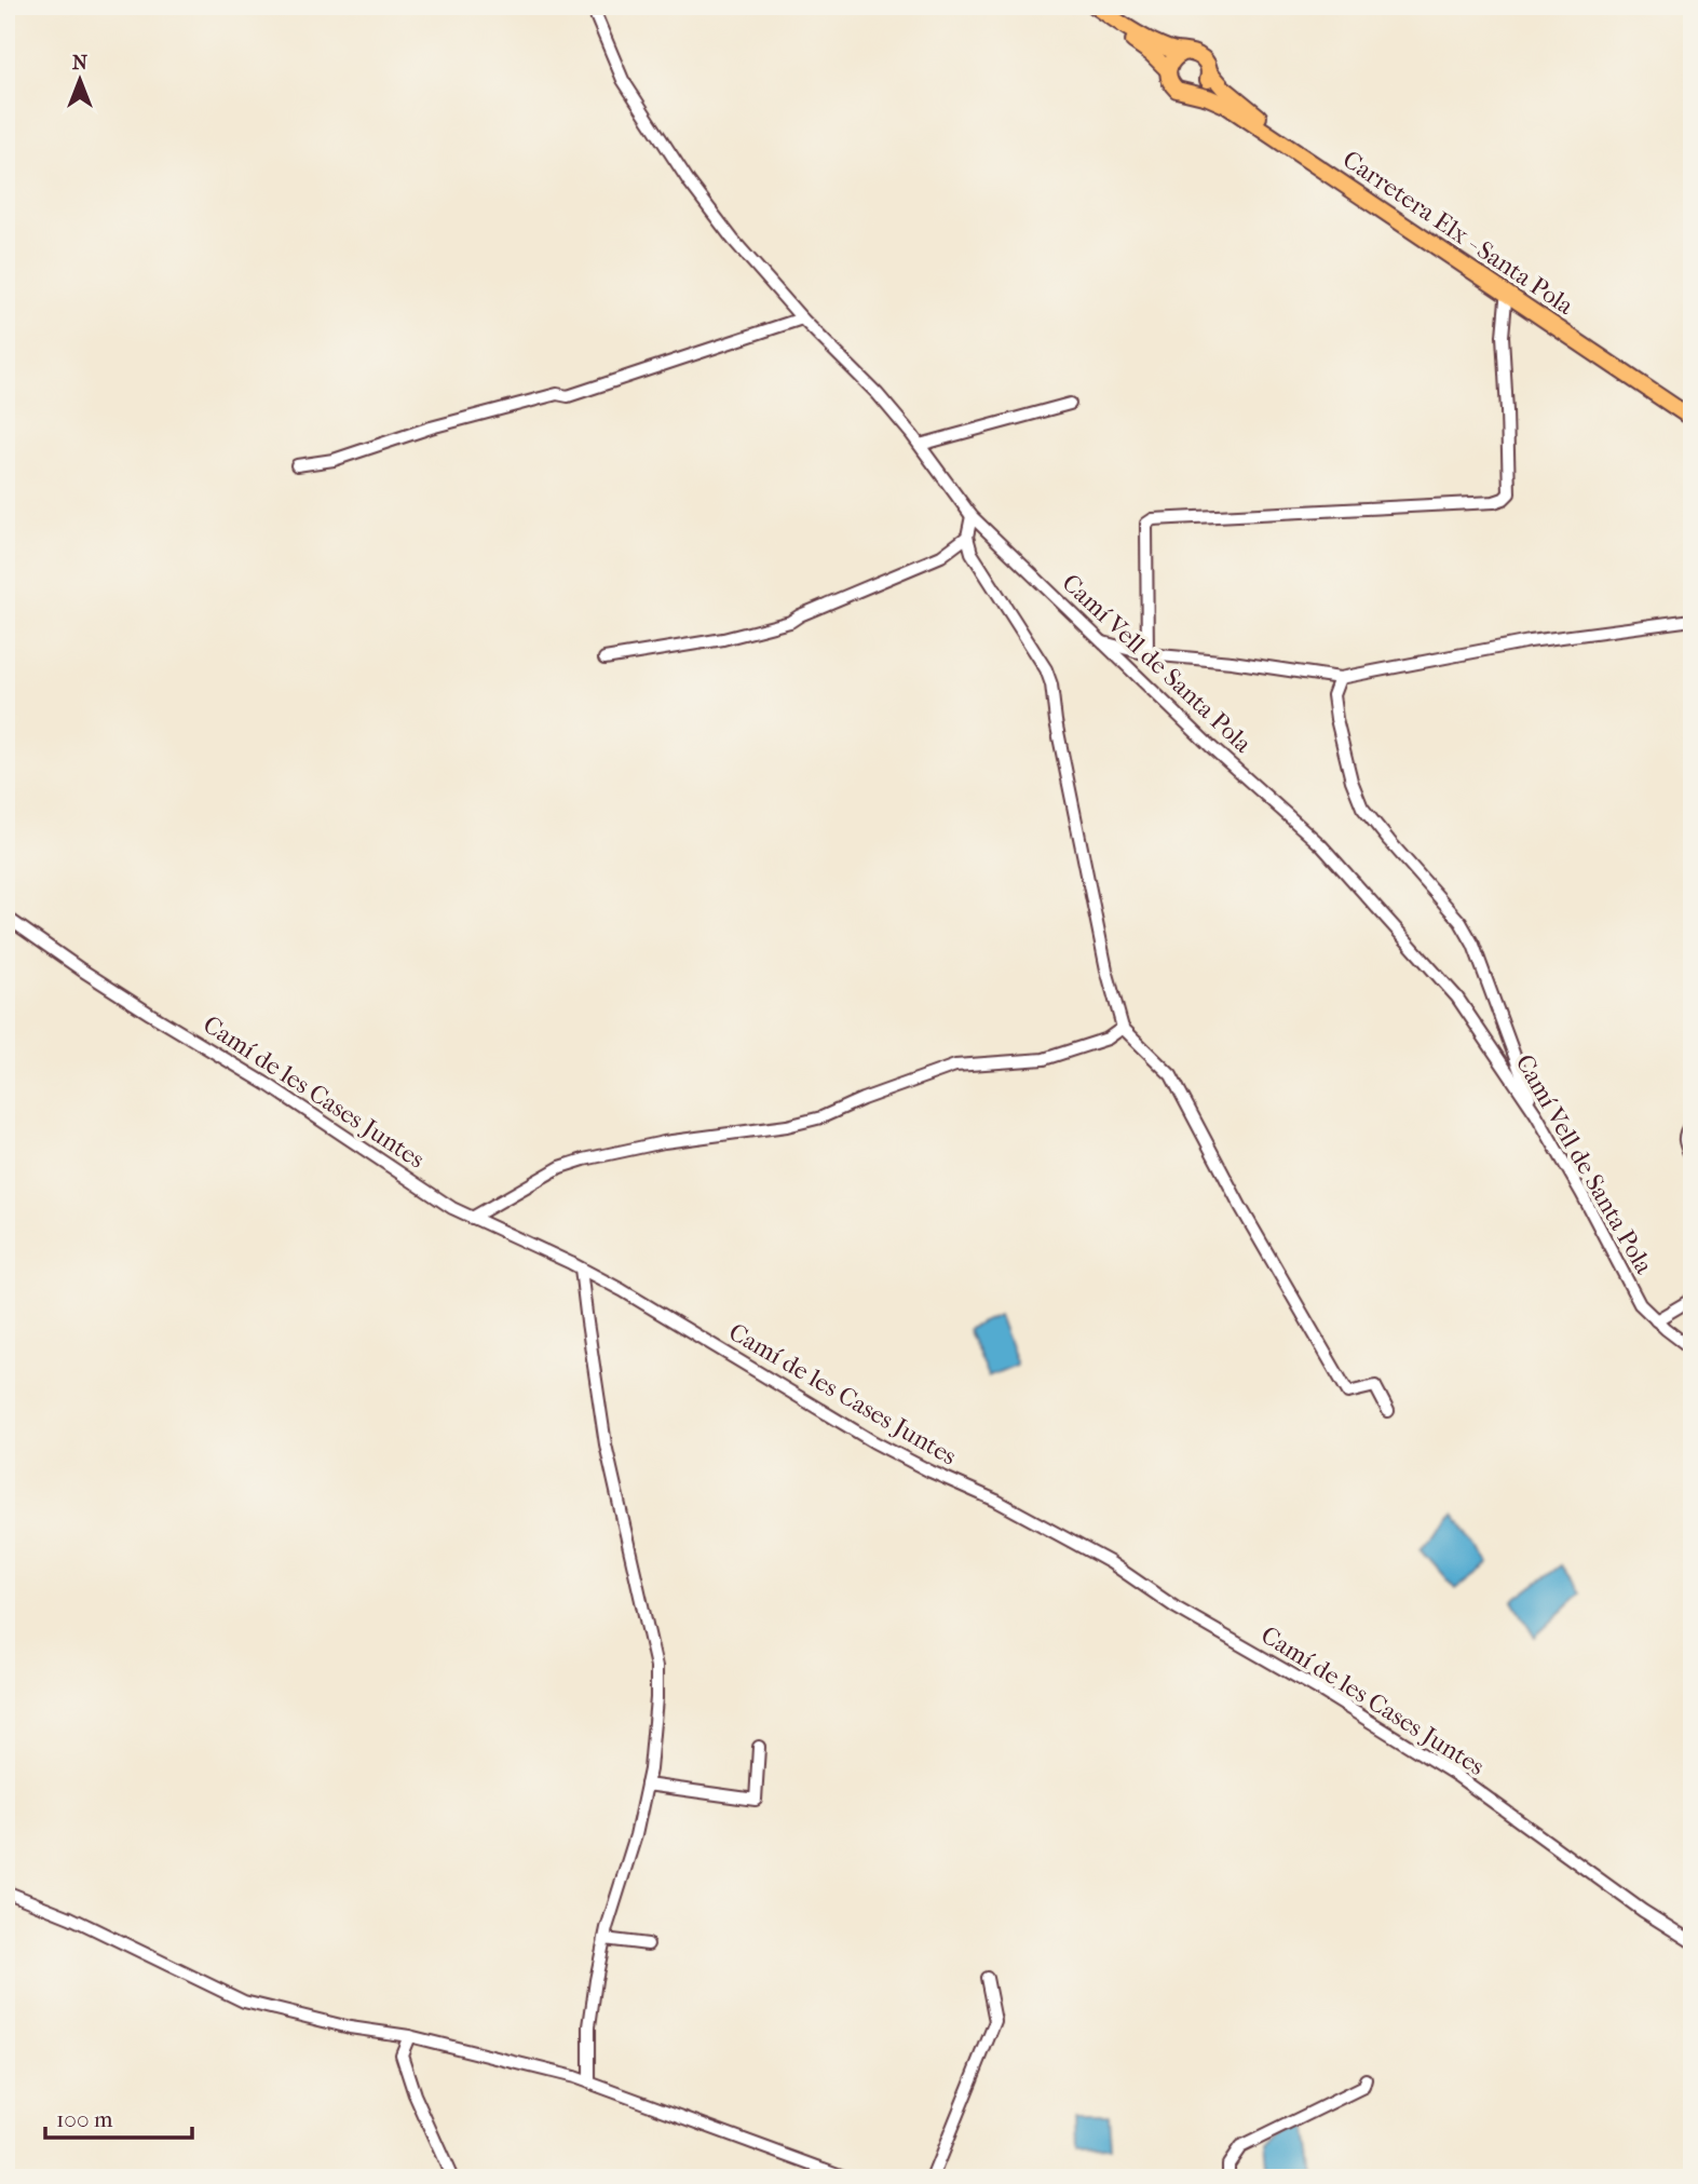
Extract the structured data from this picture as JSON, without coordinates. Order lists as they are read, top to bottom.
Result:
{
  "streets": {
    "main road": ["Carretera Elx - Santa Pola"],
    "street": ["Camí Vell de Santa Pola", "Camí de les Cases Juntes"]
  },
  "scale_bar": "100 m",
  "north": "top"
}
